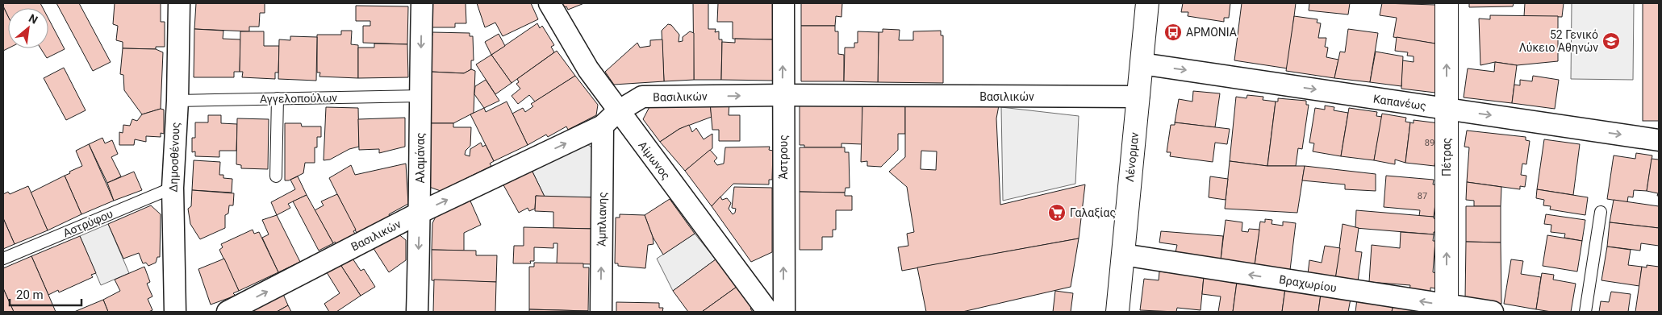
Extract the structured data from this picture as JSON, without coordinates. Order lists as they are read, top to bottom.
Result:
{
  "streets": {
    "main road": ["Λένορμαν", "Πέτρας"],
    "street": [
      "Βασιλικών",
      "Καπανέως",
      "Δημοσθένους",
      "Άστρους",
      "Αλαμάνας",
      "Αίμωνος",
      "Άμπλιανης",
      "Βραχωρίου"
    ],
    "lane": ["Αγγελοπούλων", "Αστρύφου"]
  },
  "crossings": [
    ["Βασιλικών", "Άστρους"],
    ["Βασιλικών", "Λένορμαν"],
    ["Βασιλικών", "Αλαμάνας"],
    ["Βασιλικών", "Αίμωνος"],
    ["Βασιλικών", "Άμπλιανης"],
    ["Αγγελοπούλων", "Δημοσθένους"],
    ["Αγγελοπούλων", "Αλαμάνας"],
    ["Καπανέως", "Λένορμαν"],
    ["Καπανέως", "Πέτρας"],
    ["Δημοσθένους", "Αστρύφου"],
    ["Λένορμαν", "Βραχωρίου"],
    ["Πέτρας", "Βραχωρίου"]
  ],
  "one_way": [
    "Βασιλικών",
    "Καπανέως",
    "Άστρους",
    "Πέτρας",
    "Αλαμάνας",
    "Άμπλιανης",
    "Βραχωρίου"
  ],
  "places": {
    "bus stop": ["ΑΡΜΟΝΙΑ"],
    "school or university": ["52 Γενικό Λύκειο Αθηνών"],
    "supermarket": ["Γαλαξίας"]
  },
  "house_numbers": ["89", "87"],
  "scale_bar": "20 m",
  "north": "top right"
}
